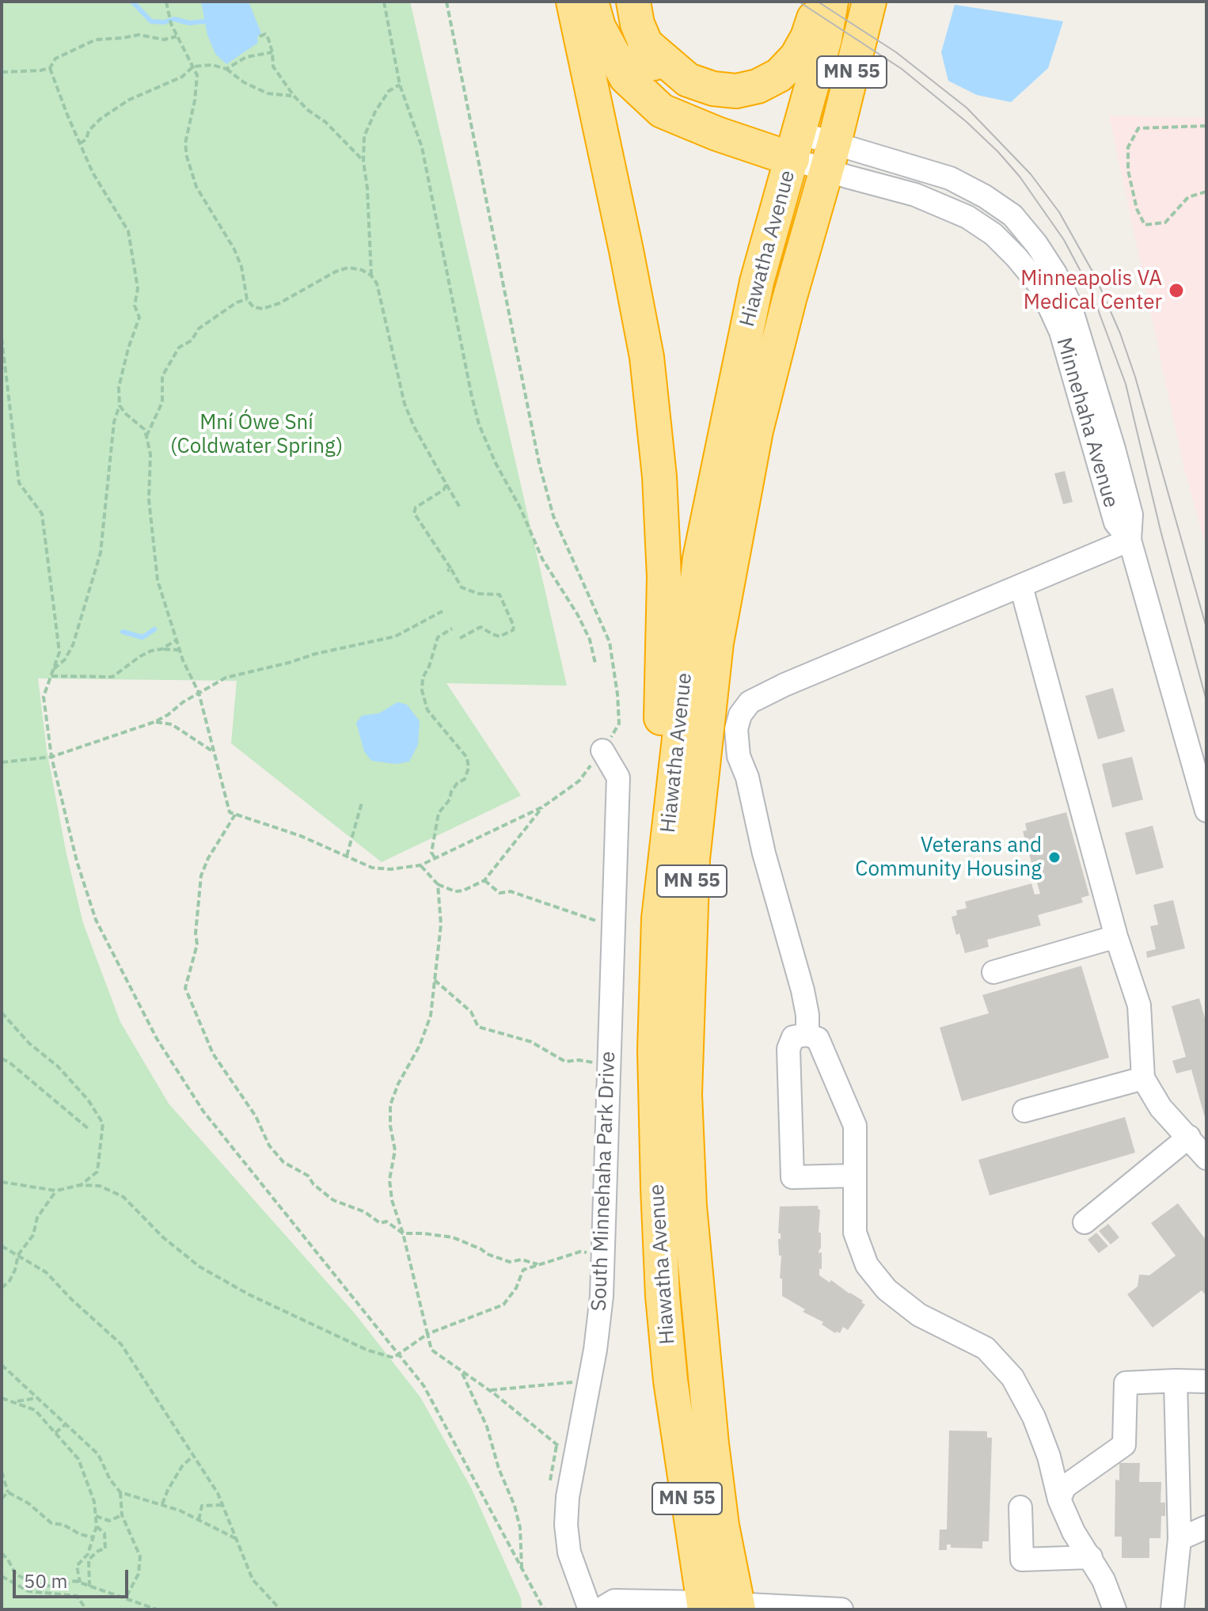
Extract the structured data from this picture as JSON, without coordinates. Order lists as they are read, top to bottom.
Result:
{
  "streets": {
    "highway": ["MN 55", "Hiawatha Avenue"],
    "street": ["Minnehaha Avenue", "South Minnehaha Park Drive"]
  },
  "crossings": [
    ["MN 55", "Hiawatha Avenue"],
    ["MN 55", "Minnehaha Avenue"],
    ["Hiawatha Avenue", "Minnehaha Avenue"]
  ],
  "parks": ["Mní Ówe Sní (Coldwater Spring)"],
  "places": ["Minneapolis VA Medical Center", "Veterans and Community Housing"],
  "scale_bar": "50 m"
}
